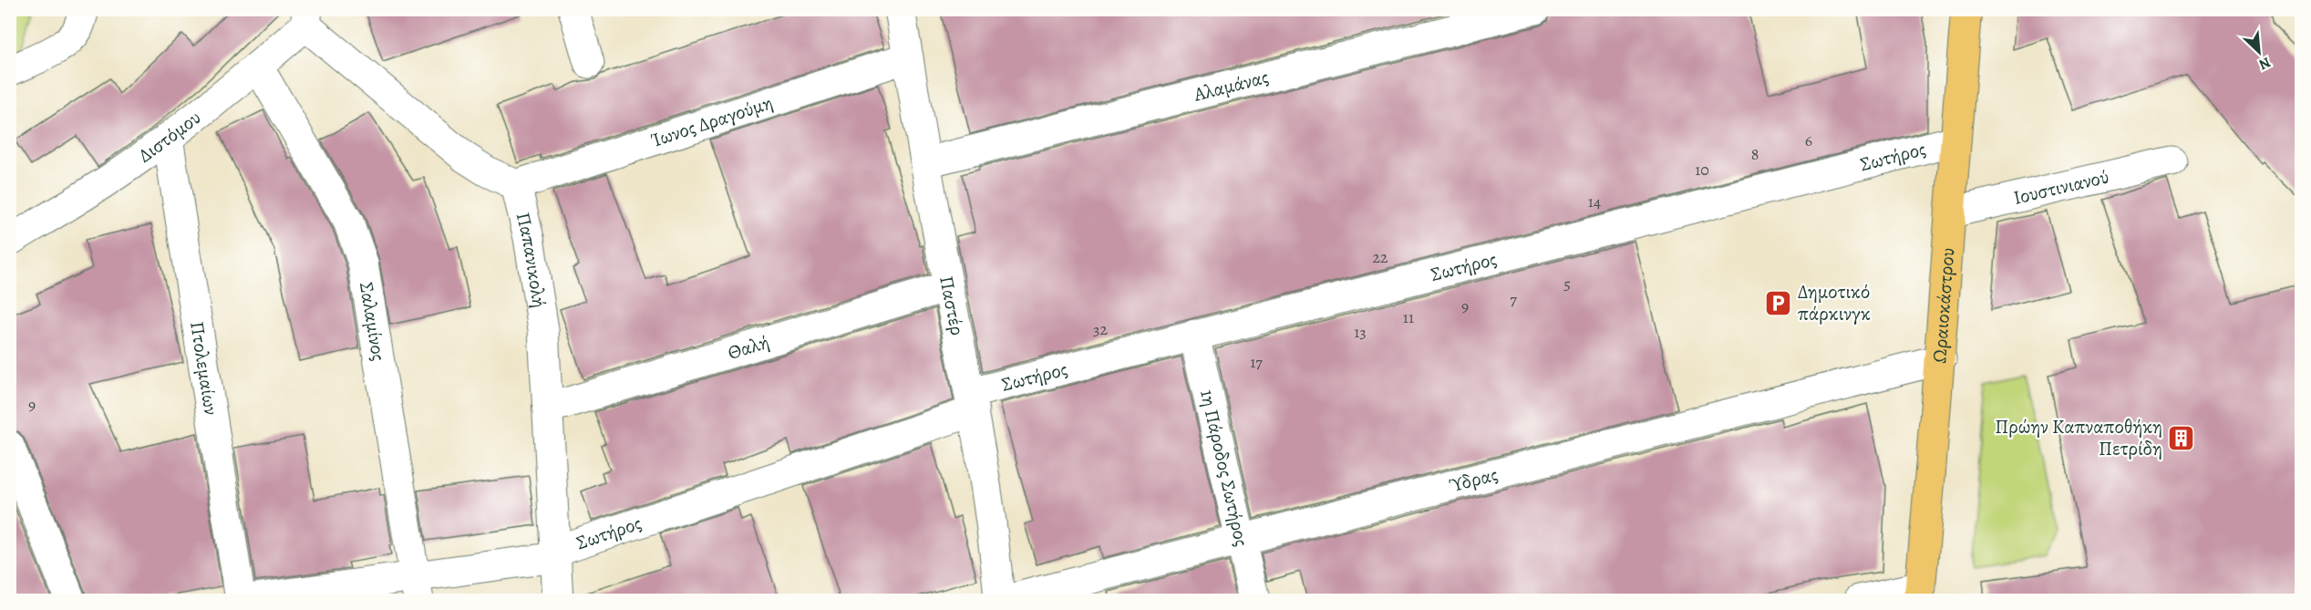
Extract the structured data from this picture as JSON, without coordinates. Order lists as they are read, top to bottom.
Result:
{
  "streets": {
    "main road": ["Ωραιοκάστρου"],
    "street": [
      "Αλαμάνας",
      "Ίωνος Δραγούμη",
      "Διστόμου",
      "Σωτήρος",
      "Ιουστινιανού",
      "Παπανικολή",
      "Παστέρ",
      "Σαλαμίνος",
      "Θαλή",
      "Πτολεμαίων",
      "1η Πάροδος Σωτήρος",
      "Ύδρας"
    ]
  },
  "crossings": [
    ["Αλαμάνας", "Παστέρ"],
    ["Ίωνος Δραγούμη", "Παπανικολή"],
    ["Ίωνος Δραγούμη", "Παστέρ"],
    ["Διστόμου", "Παπανικολή"],
    ["Διστόμου", "Σαλαμίνος"],
    ["Διστόμου", "Πτολεμαίων"],
    ["Σωτήρος", "Παπανικολή"],
    ["Σωτήρος", "Παστέρ"],
    ["Σωτήρος", "Ωραιοκάστρου"],
    ["Σωτήρος", "Σαλαμίνος"],
    ["Σωτήρος", "Πτολεμαίων"],
    ["Σωτήρος", "1η Πάροδος Σωτήρος"],
    ["Ιουστινιανού", "Ωραιοκάστρου"],
    ["Παπανικολή", "Θαλή"],
    ["Παστέρ", "Θαλή"],
    ["Ωραιοκάστρου", "Ύδρας"],
    ["1η Πάροδος Σωτήρος", "Ύδρας"]
  ],
  "places": {
    "parking": ["Δημοτικό πάρκινγκ"],
    "building": ["Πρώην Καπναποθήκη Πετρίδη"]
  },
  "house_numbers": [
    "6",
    "8",
    "10",
    "14",
    "22",
    "5",
    "7",
    "9",
    "11",
    "32",
    "13",
    "17",
    "9"
  ],
  "north": "bottom right"
}
